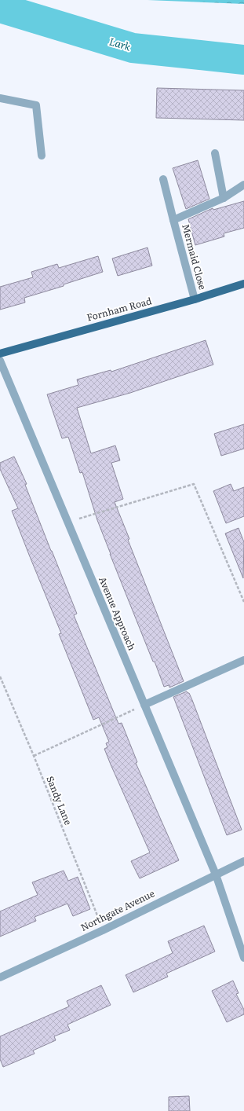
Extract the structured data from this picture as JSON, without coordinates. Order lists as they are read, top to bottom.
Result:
{
  "streets": {
    "main road": ["Fornham Road"],
    "street": ["Mermaid Close", "Avenue Approach", "Northgate Avenue"],
    "path": ["Sandy Lane"]
  },
  "crossings": [
    ["Mermaid Close", "Fornham Road"],
    ["Avenue Approach", "Northgate Avenue"],
    ["Sandy Lane", "Northgate Avenue"]
  ],
  "water": ["Lark"]
}
